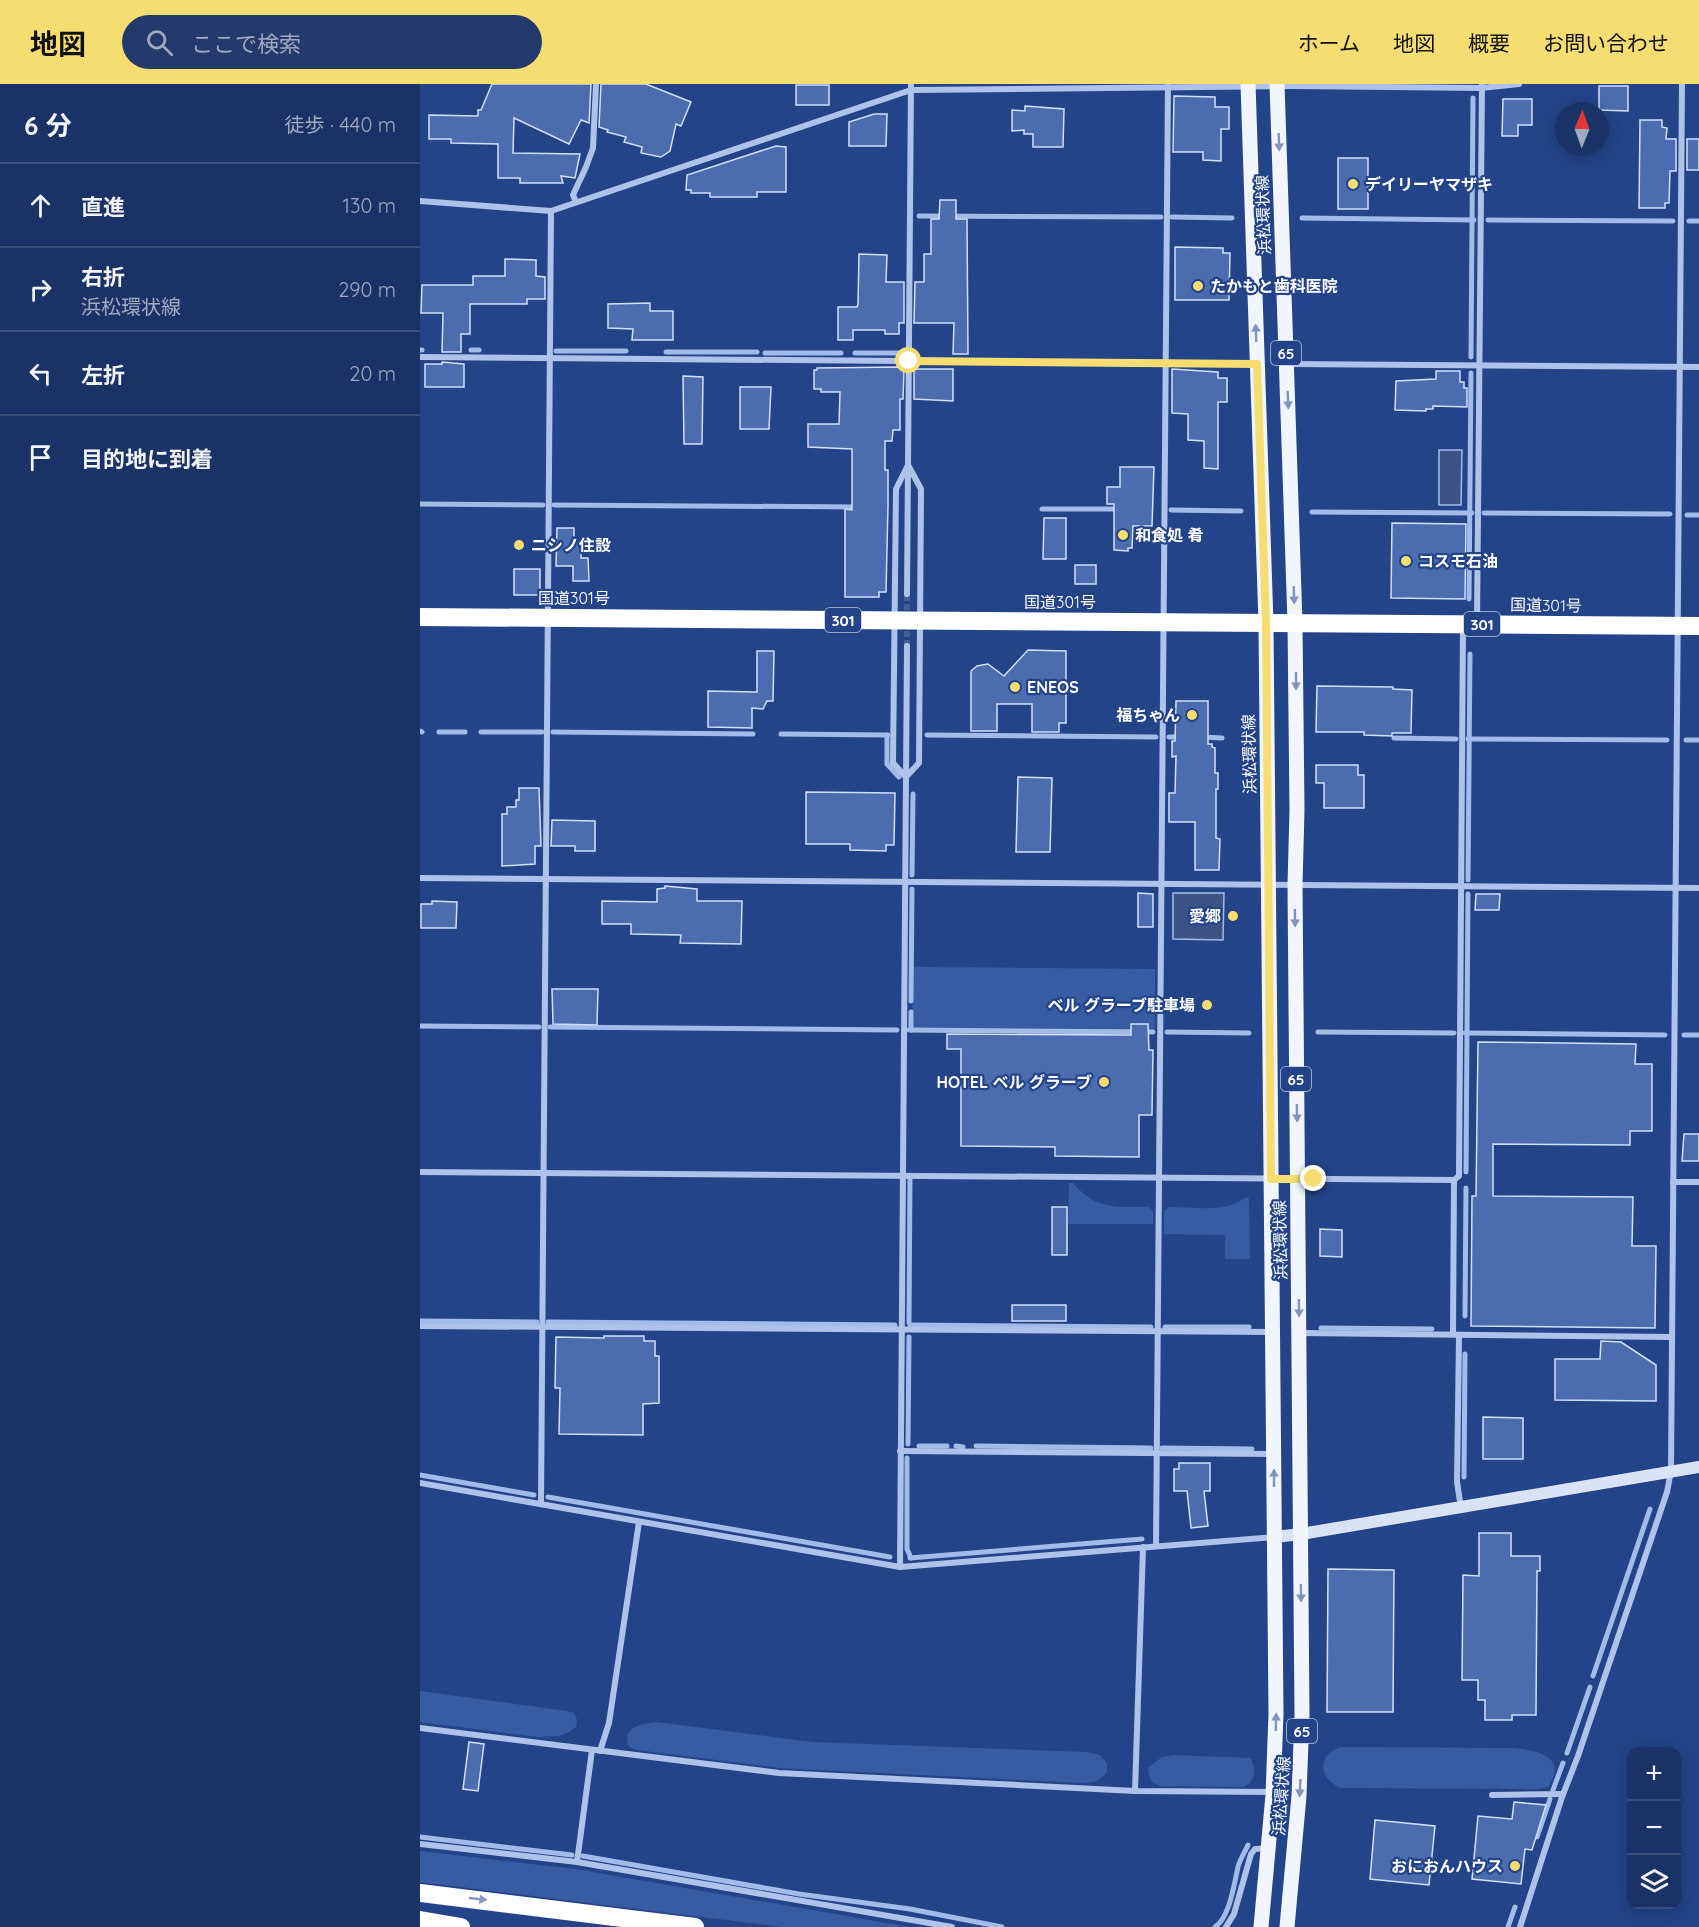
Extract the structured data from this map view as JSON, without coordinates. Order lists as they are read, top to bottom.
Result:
{
  "streets": {
    "highway": ["国道301号", "301"],
    "main road": ["浜松環状線", "65"]
  },
  "crossings": [
    ["浜松環状線", "国道301号"]
  ],
  "places": [
    "デイリーヤマザキ",
    "たかもと歯科医院",
    "和食処 肴",
    "ニシノ住設",
    "コスモ石油",
    "ENEOS",
    "福ちゃん",
    "愛郷",
    "ベル グラーブ駐車場",
    "HOTEL ベル グラーブ",
    "おにおんハウス"
  ],
  "north": "top",
  "page": {
    "header": "地図",
    "search": "ここで検索",
    "nav": [
      "ホーム",
      "地図",
      "概要",
      "お問い合わせ"
    ],
    "heading": ["6 分", "徒歩 · 440 m"],
    "list": [
      ["直進", "130 m"],
      ["右折", "浜松環状線", "290 m"],
      ["左折", "20 m"],
      "目的地に到着"
    ],
    "map_buttons": ["+", "−"]
  }
}
